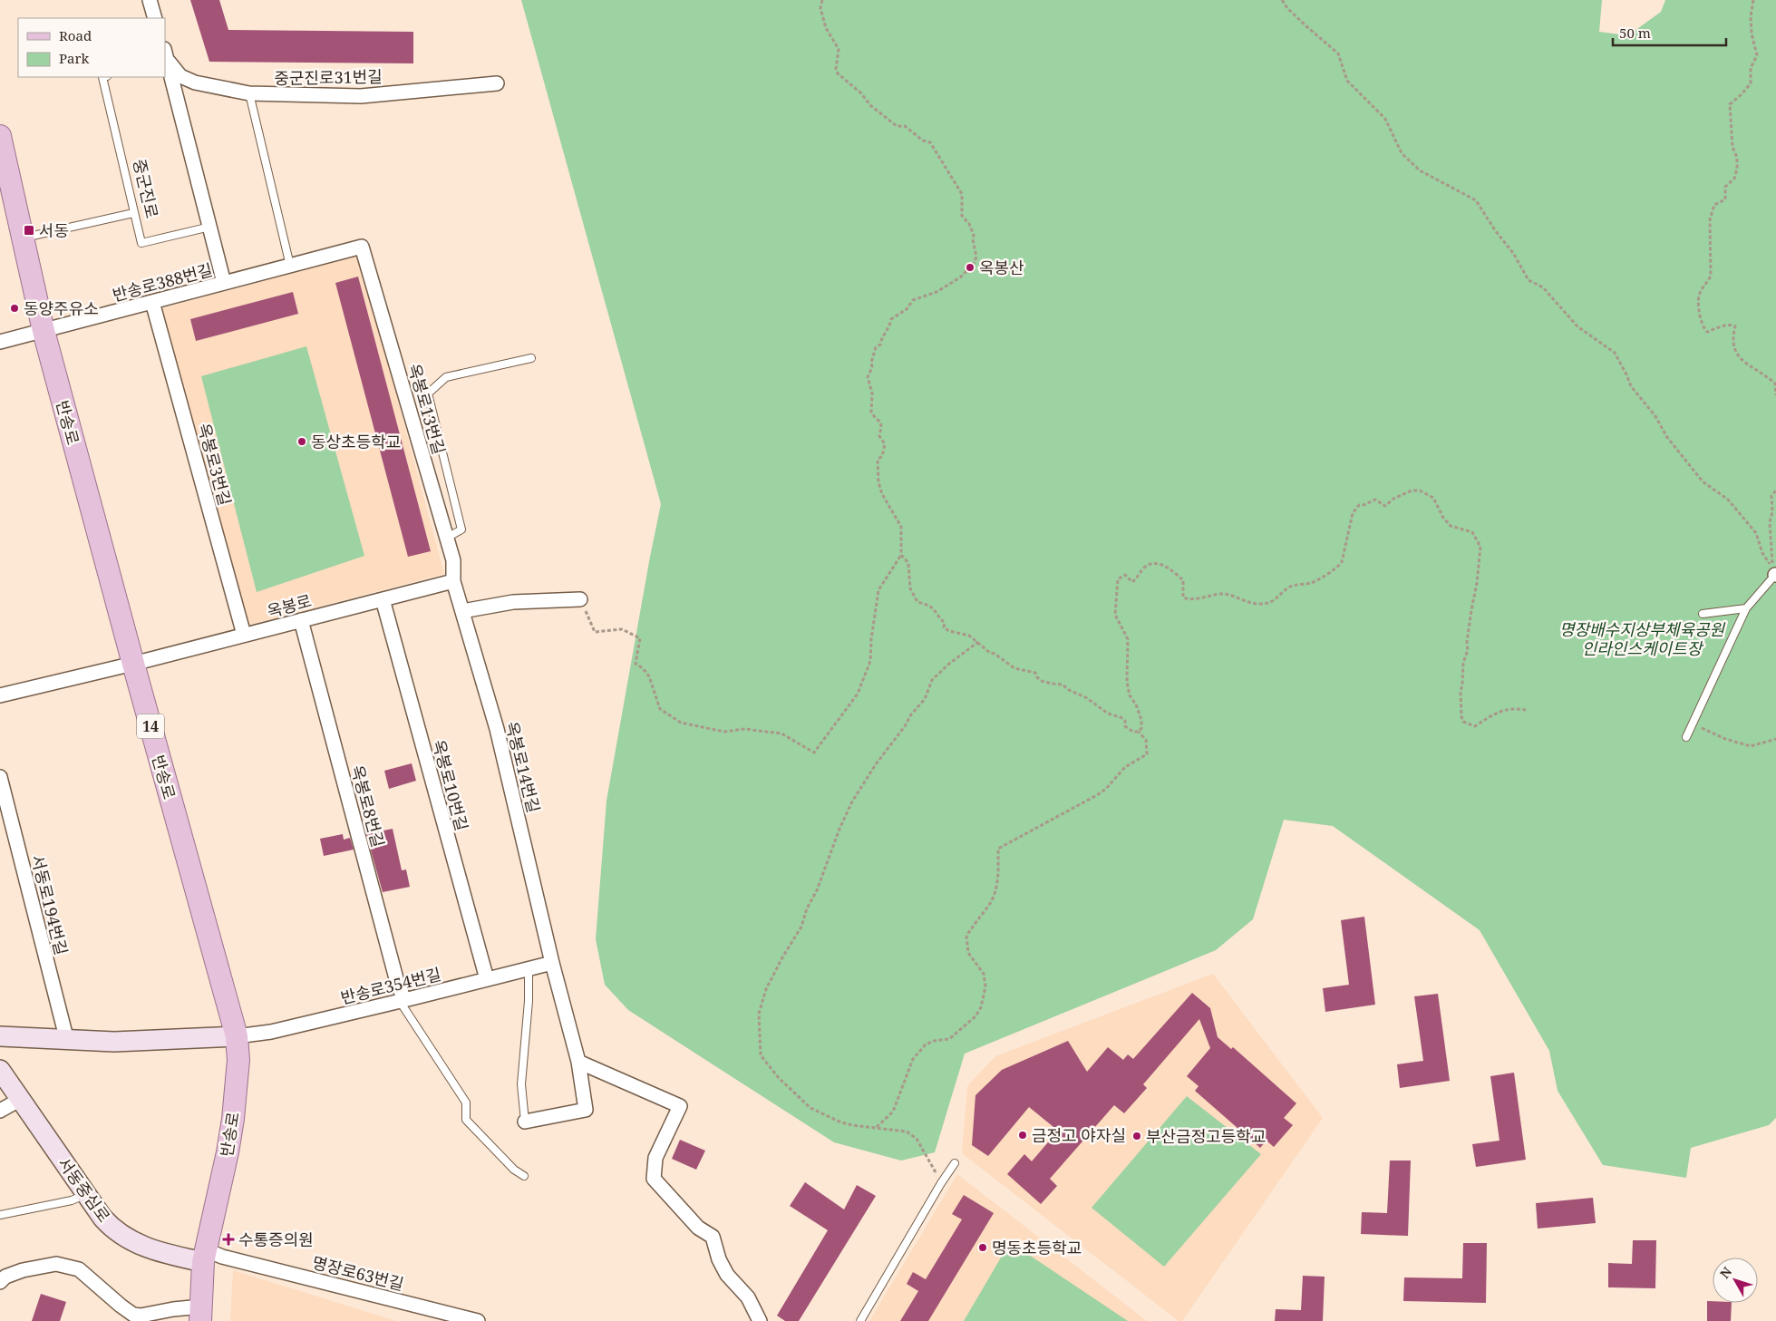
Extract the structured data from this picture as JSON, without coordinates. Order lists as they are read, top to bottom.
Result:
{
  "streets": {
    "main road": ["반송로", "14", "서동중심로"],
    "street": [
      "중군진로31번길",
      "반송로388번길",
      "옥봉로13번길",
      "옥봉로3번길",
      "옥봉로",
      "옥봉로14번길",
      "옥봉로10번길",
      "옥봉로8번길",
      "서동로194번길",
      "반송로354번길",
      "명장로63번길"
    ],
    "lane": ["중군진로"]
  },
  "crossings": [
    ["반송로388번길", "옥봉로13번길"],
    ["반송로388번길", "반송로"],
    ["반송로388번길", "옥봉로3번길"],
    ["옥봉로13번길", "옥봉로"],
    ["옥봉로13번길", "옥봉로14번길"],
    ["반송로", "옥봉로"],
    ["반송로", "반송로354번길"],
    ["반송로", "서동중심로"],
    ["반송로", "명장로63번길"],
    ["옥봉로3번길", "옥봉로"],
    ["옥봉로", "옥봉로14번길"],
    ["옥봉로", "옥봉로10번길"],
    ["옥봉로", "옥봉로8번길"],
    ["옥봉로14번길", "반송로354번길"],
    ["옥봉로10번길", "반송로354번길"],
    ["옥봉로8번길", "반송로354번길"],
    ["서동중심로", "명장로63번길"]
  ],
  "parks": ["명장배수지상부체육공원 인라인스케이트장"],
  "places": {
    "transit": ["서동"],
    "other": [
      "옥봉산",
      "동양주유소",
      "동상초등학교",
      "금정고 야자실",
      "부산금정고등학교",
      "명동초등학교"
    ],
    "health": ["수통증의원"]
  },
  "legend": ["Road", "Park"],
  "scale_bar": "50 m",
  "north": "top left"
}
